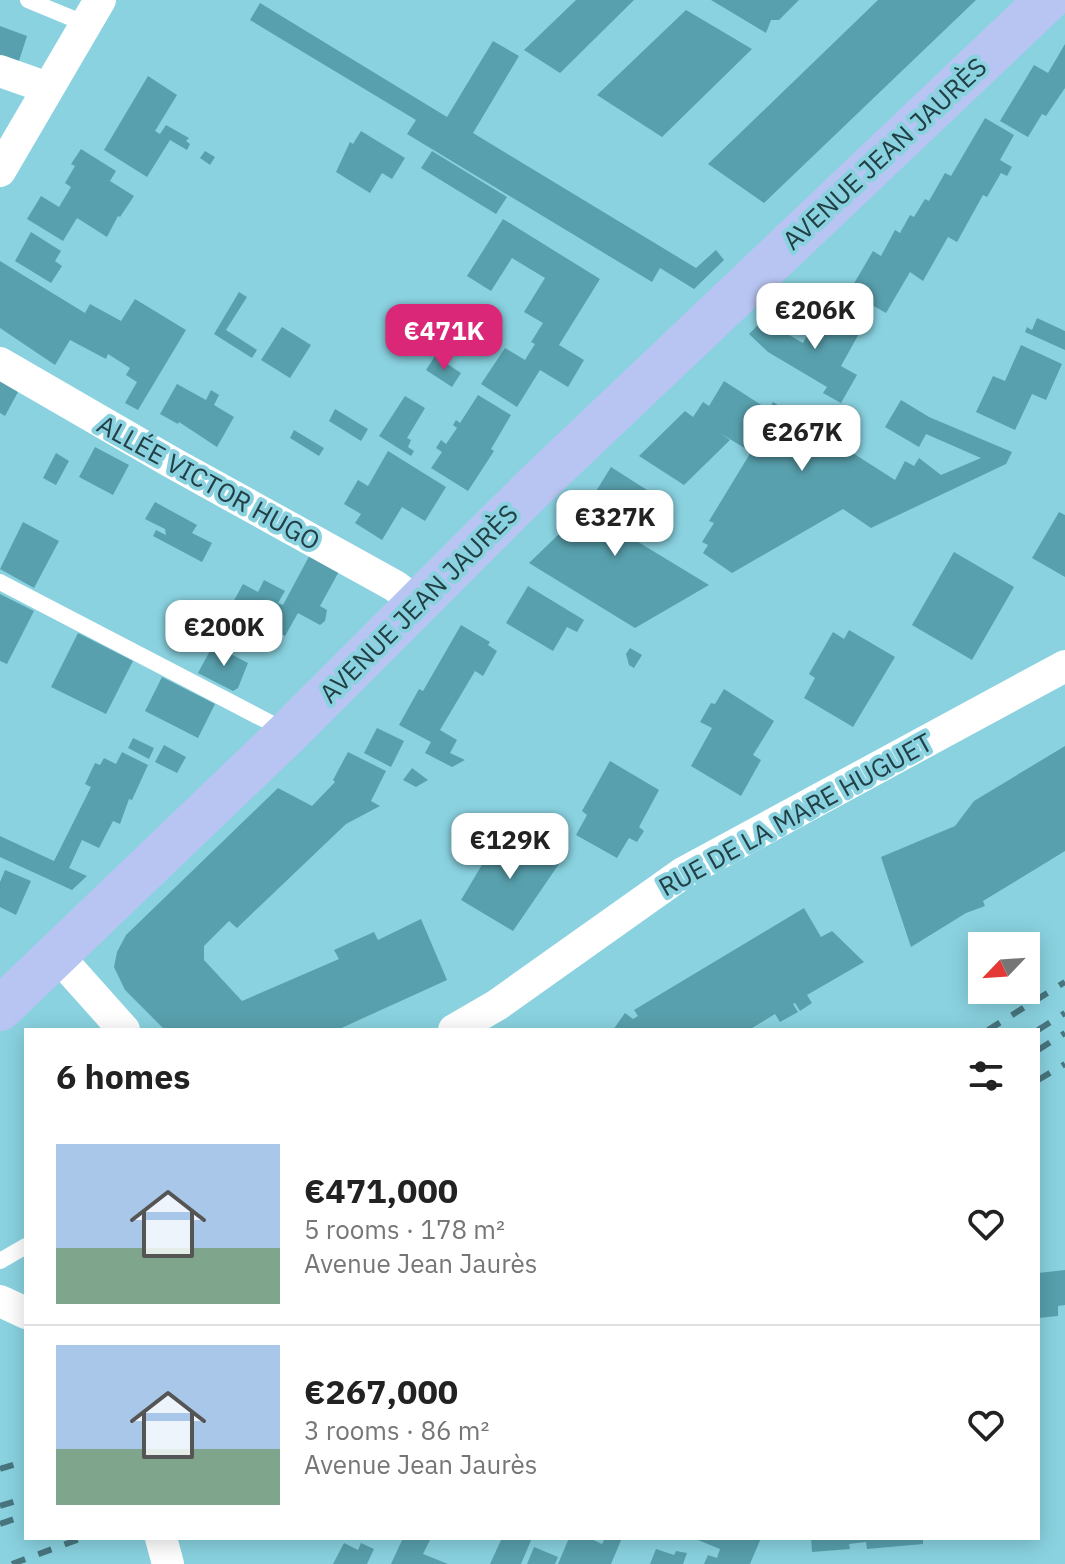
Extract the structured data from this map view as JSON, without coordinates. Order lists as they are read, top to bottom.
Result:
{
  "streets": {
    "main road": ["AVENUE JEAN JAURÈS"],
    "street": ["ALLÉE VICTOR HUGO", "RUE DE LA MARE HUGUET"]
  },
  "crossings": [
    ["AVENUE JEAN JAURÈS", "ALLÉE VICTOR HUGO"]
  ],
  "north": "bottom left",
  "page": {
    "price": [
      "€206K",
      "€471K",
      "€267K",
      "€327K",
      "€200K",
      "€129K"
    ],
    "heading": "6 homes",
    "list": [
      {
        "name": "€471,000",
        "note": "5 rooms · 178 m² · Avenue Jean Jaurès"
      },
      {
        "name": "€267,000",
        "note": "3 rooms · 86 m² · Avenue Jean Jaurès"
      }
    ]
  }
}
